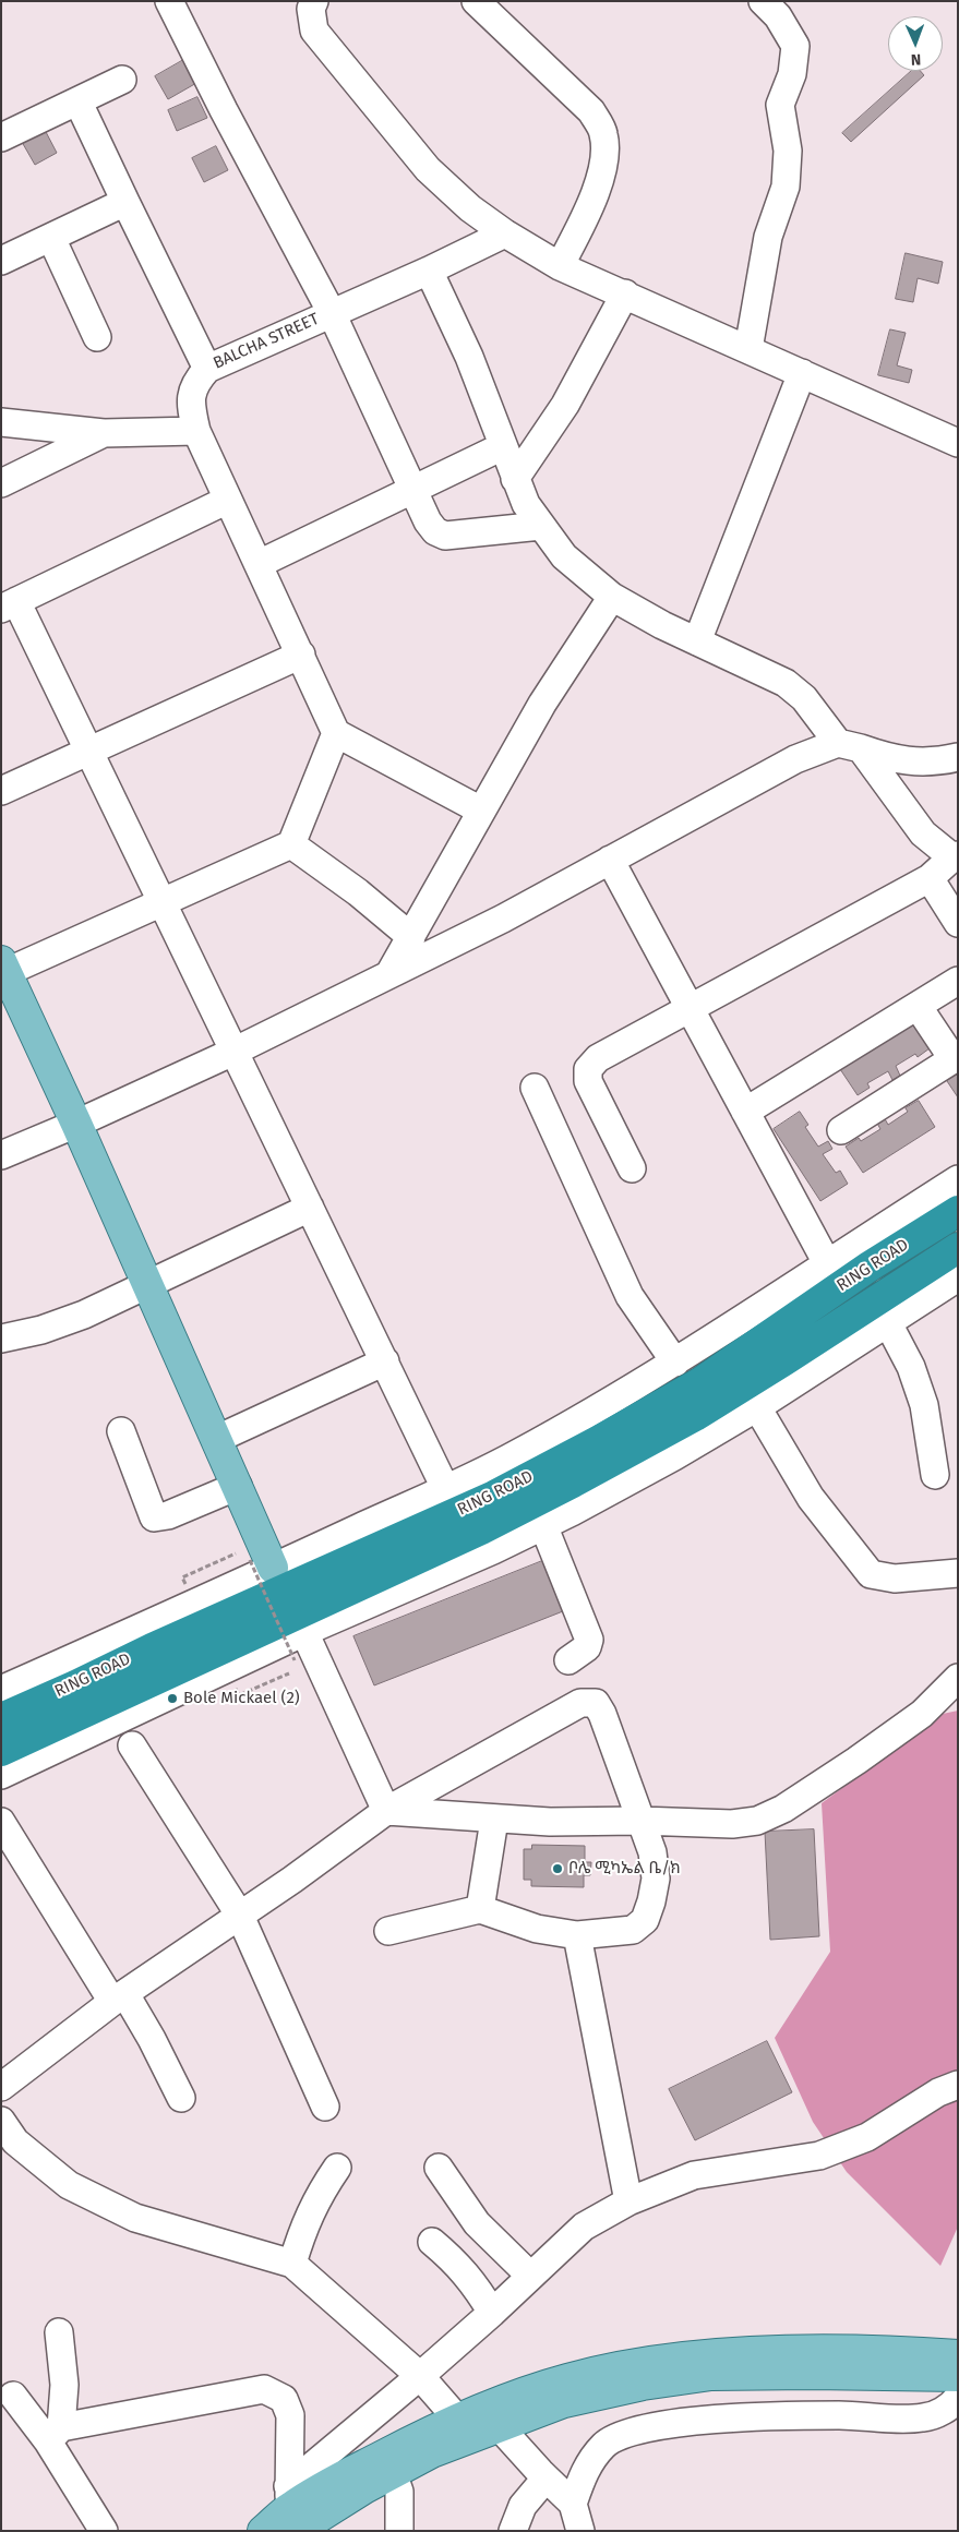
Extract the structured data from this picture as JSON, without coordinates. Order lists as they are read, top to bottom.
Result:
{
  "streets": {
    "highway": ["RING ROAD"],
    "street": ["BALCHA STREET"]
  },
  "places": ["Bole Mickael (2)", "ቦሌ ሚካኤል ቤ/ክ"],
  "north": "bottom"
}
